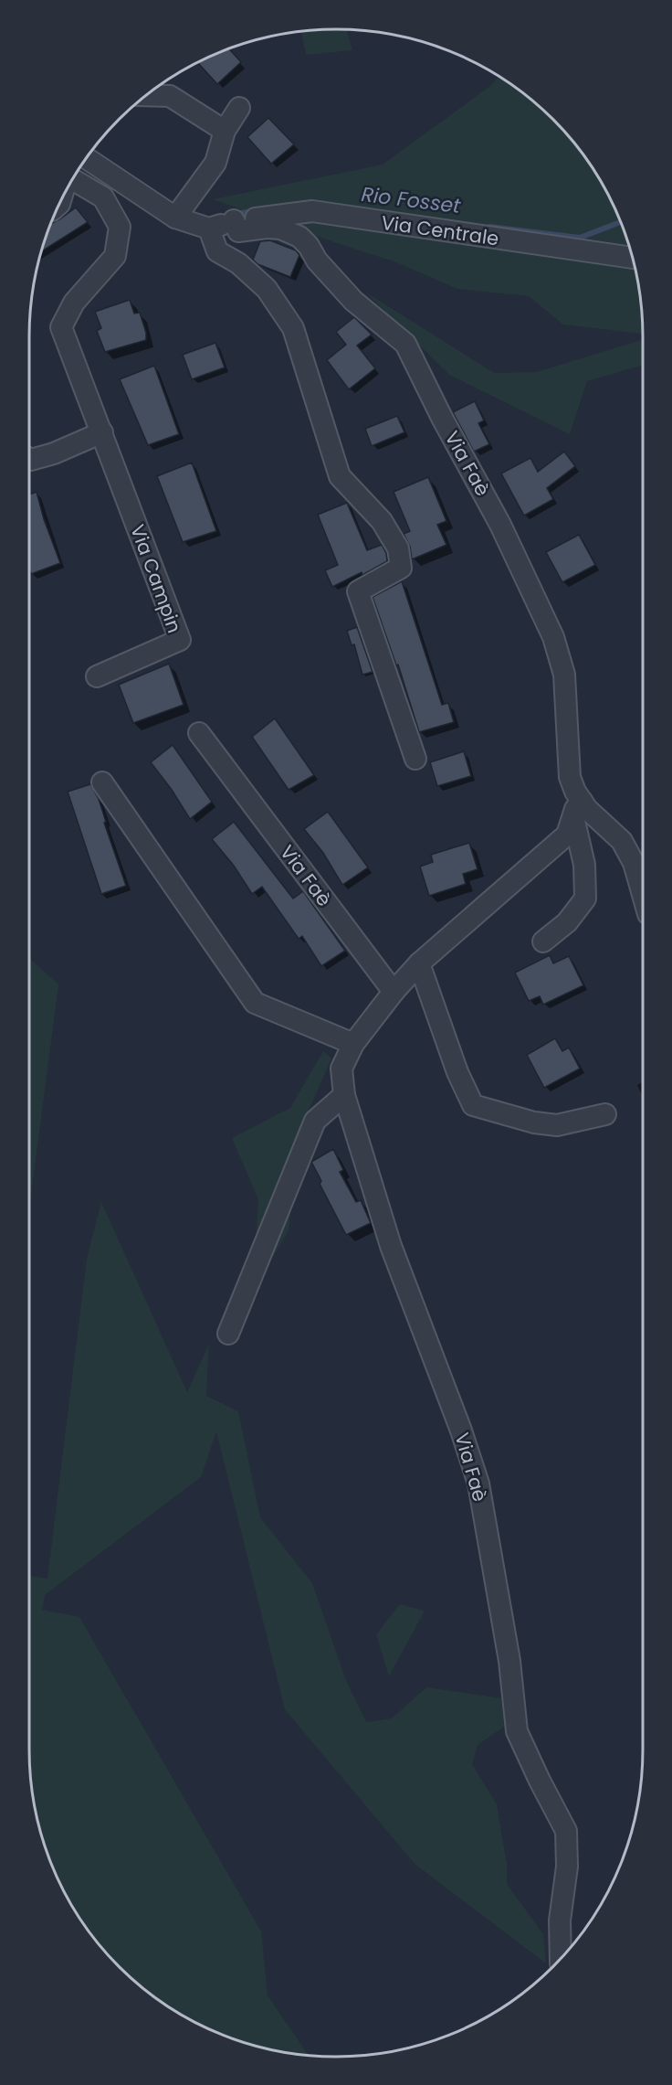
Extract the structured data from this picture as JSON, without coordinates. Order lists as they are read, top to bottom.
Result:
{
  "streets": {
    "street": ["Via Centrale", "Via Faè", "Via Campin"]
  },
  "crossings": [
    ["Via Centrale", "Via Faè"]
  ],
  "water": ["Rio Fosset"]
}
